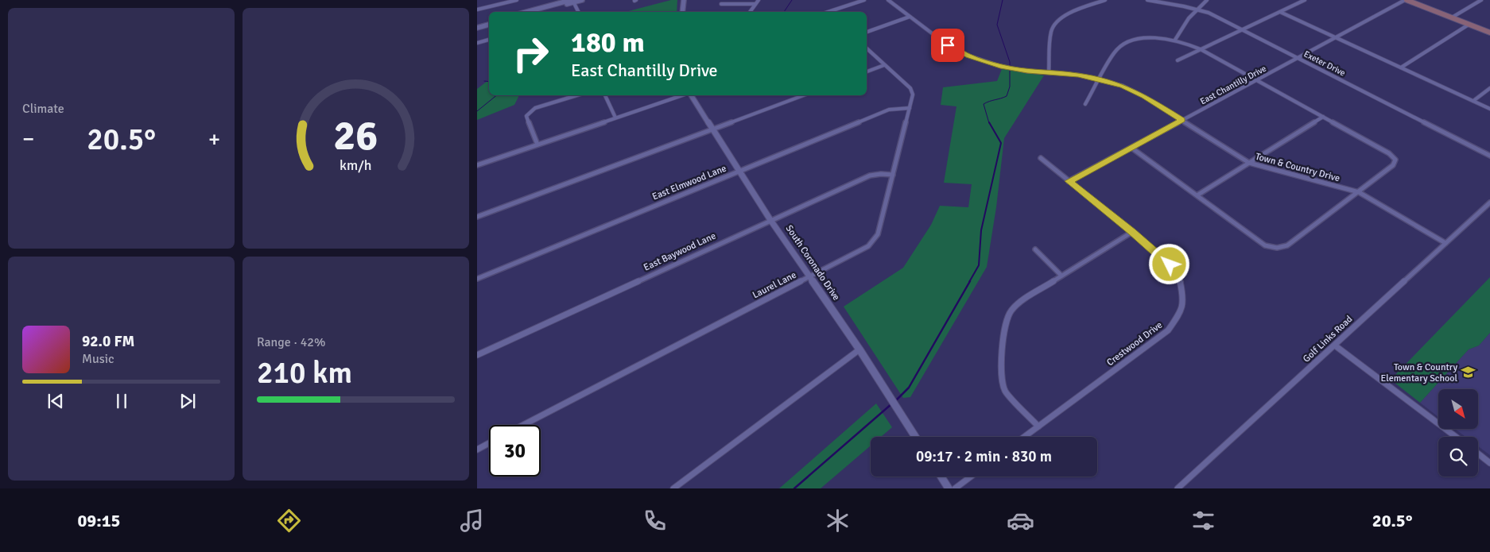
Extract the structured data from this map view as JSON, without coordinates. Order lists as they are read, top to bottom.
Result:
{
  "streets": {
    "street": [
      "Exeter Drive",
      "East Chantilly Drive",
      "Town & Country Drive",
      "East Elmwood Lane",
      "East Baywood Lane",
      "South Coronado Drive",
      "Laurel Lane",
      "Golf Links Road",
      "Crestwood Drive"
    ]
  },
  "crossings": [
    ["Exeter Drive", "East Chantilly Drive"],
    ["East Chantilly Drive", "Town & Country Drive"],
    ["East Chantilly Drive", "Crestwood Drive"],
    ["Town & Country Drive", "Golf Links Road"],
    ["East Elmwood Lane", "South Coronado Drive"],
    ["East Elmwood Lane", "Laurel Lane"],
    ["East Baywood Lane", "South Coronado Drive"],
    ["East Baywood Lane", "Laurel Lane"],
    ["South Coronado Drive", "Laurel Lane"]
  ],
  "places": {
    "school or university": ["Town & Country Elementary School"]
  },
  "north": "bottom right",
  "page": {
    "tile": [
      "Climate",
      ["Range · 42%", "210 km"]
    ],
    "turn": ["180 m", "East Chantilly Drive"],
    "heat": ["−", "20.5°", "+"],
    "song": ["92.0 FM", "Music"],
    "limit": "30",
    "trip": "09:17 · 2 min · 830 m",
    "tabs": ["09:15", "20.5°"],
    "gauge": ["26", "km/h"]
  }
}
